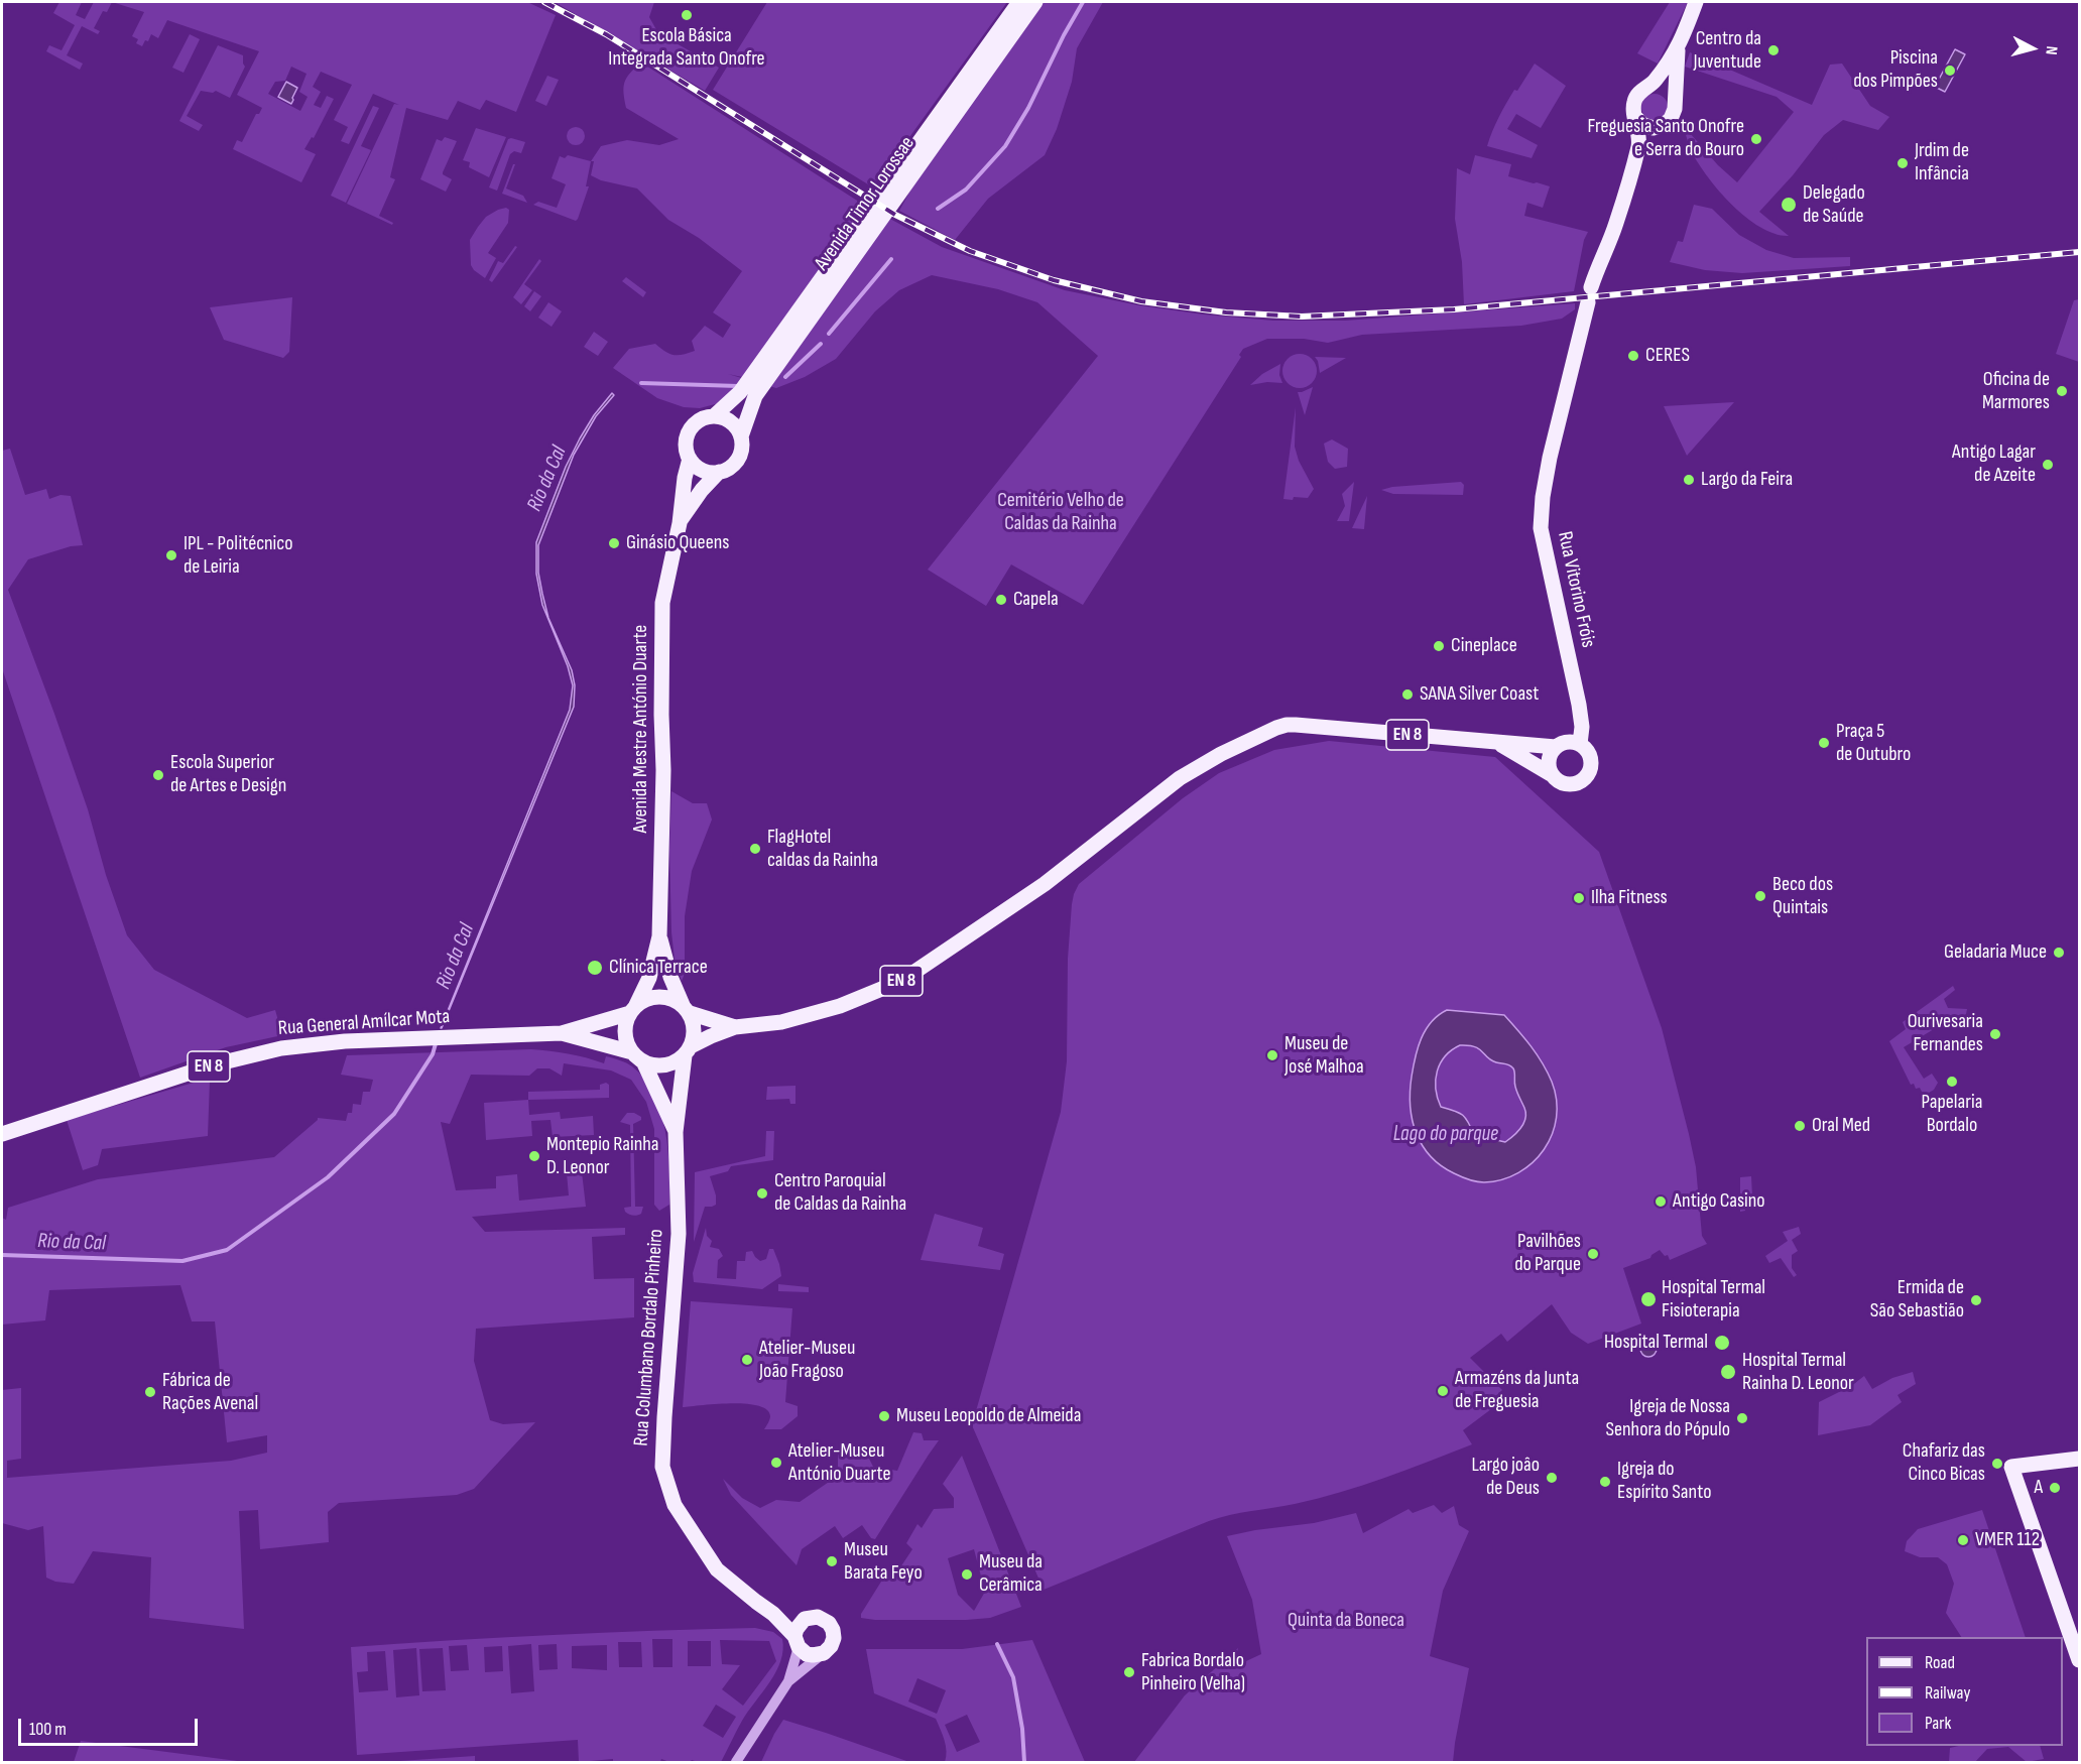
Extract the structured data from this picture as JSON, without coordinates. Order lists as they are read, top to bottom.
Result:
{
  "streets": {
    "main road": [
      "Avenida Timor Lorossae",
      "Rua Vitorino Fróis",
      "Avenida Mestre António Duarte",
      "EN 8",
      "Rua General Amílcar Mota",
      "Rua Columbano Bordalo Pinheiro"
    ]
  },
  "crossings": [
    ["Avenida Timor Lorossae", "Avenida Mestre António Duarte"],
    ["Rua Vitorino Fróis", "EN 8"]
  ],
  "water": ["Rio da Cal", "Lago do parque"],
  "parks": ["Cemitério Velho de Caldas da Rainha", "Quinta da Boneca"],
  "places": [
    "Escola Básica Integrada Santo Onofre",
    "Centro da Juventude",
    "Piscina dos Pimpões",
    "Freguesia Santo Onofre e Serra do Bouro",
    "Jrdim de Infância",
    "Delegado de Saúde",
    "CERES",
    "Oficina de Marmores",
    "Antigo Lagar de Azeite",
    "Largo da Feira",
    "Ginásio Queens",
    "IPL - Politécnico de Leiria",
    "Capela",
    "Cineplace",
    "SANA Silver Coast",
    "Praça 5 de Outubro",
    "Escola Superior de Artes e Design",
    "FlagHotel caldas da Rainha",
    "Beco dos Quintais",
    "Ilha Fitness",
    "Geladaria Muce",
    "Clínica Terrace",
    "Ourivesaria Fernandes",
    "Museu de José Malhoa",
    "Papelaria Bordalo",
    "Oral Med",
    "Montepio Rainha D. Leonor",
    "Centro Paroquial de Caldas da Rainha",
    "Antigo Casino",
    "Pavilhões do Parque",
    "Hospital Termal Fisioterapia",
    "Ermida de São Sebastião",
    "Hospital Termal",
    "Atelier-Museu João Fragoso",
    "Hospital Termal Rainha D. Leonor",
    "Armazéns da Junta de Freguesia",
    "Fábrica de Rações Avenal",
    "Museu Leopoldo de Almeida",
    "Igreja de Nossa Senhora do Pópulo",
    "Atelier-Museu António Duarte",
    "Chafariz das Cinco Bicas",
    "Largo joâo de Deus",
    "Igreja do Espírito Santo",
    "A",
    "VMER 112",
    "Museu Barata Feyo",
    "Museu da Cerâmica",
    "Fabrica Bordalo Pinheiro (Velha)"
  ],
  "legend": ["Road", "Railway", "Park"],
  "scale_bar": "100 m",
  "north": "right"
}
